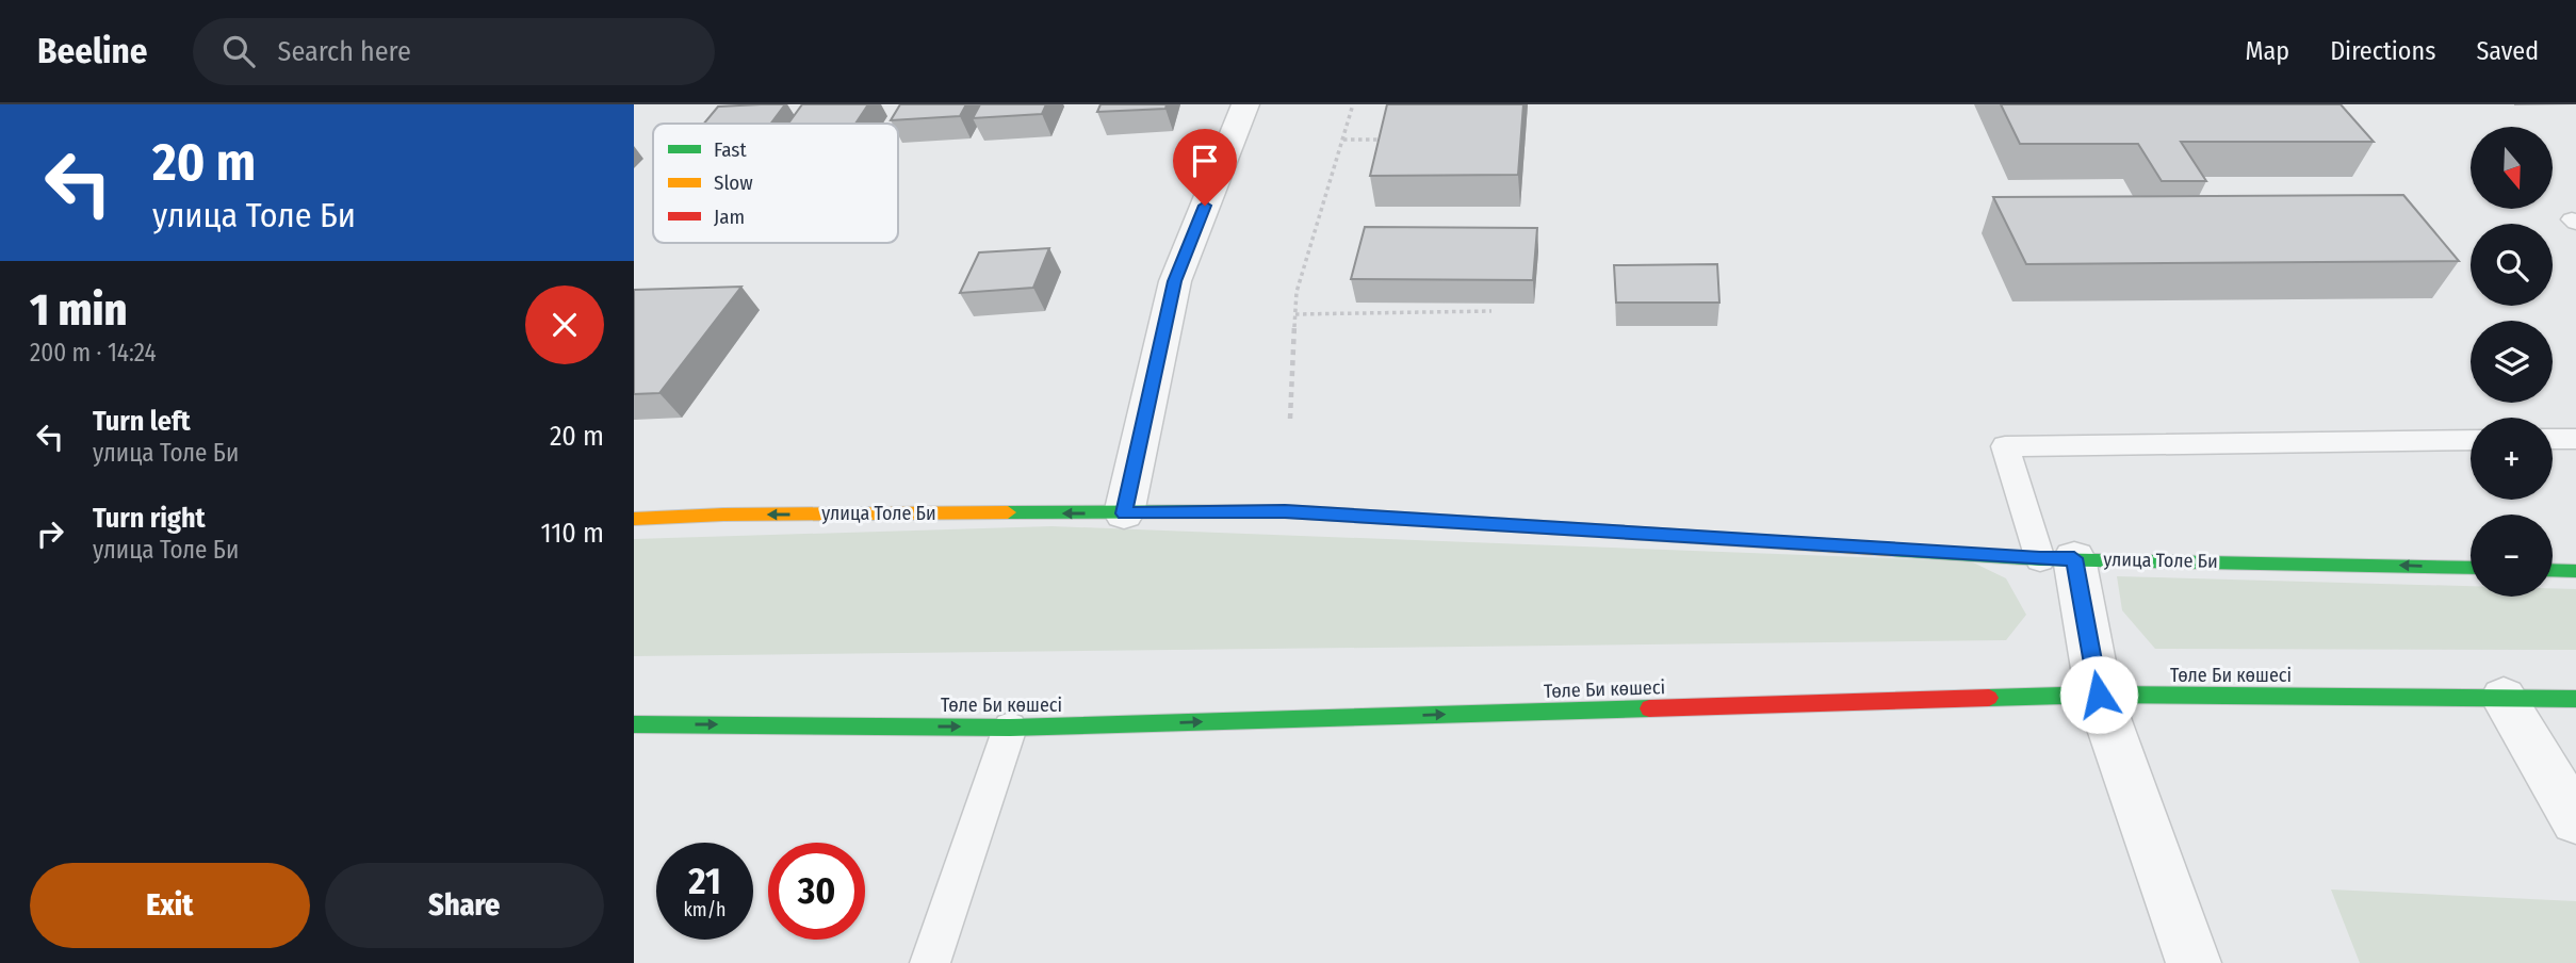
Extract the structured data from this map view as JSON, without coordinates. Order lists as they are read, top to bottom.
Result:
{
  "streets": {
    "main road": ["улица Толе Би", "Төле Би көшесі"]
  },
  "one_way": ["улица Толе Би", "Төле Би көшесі"],
  "legend": ["Fast", "Slow", "Jam"],
  "north": "bottom",
  "page": {
    "header": "Beeline",
    "search": "Search here",
    "nav": ["Map", "Directions", "Saved"],
    "turn": ["20 m", "улица Толе Би"],
    "map_buttons": ["+", "−"],
    "heading": ["1 min", "200 m · 14:24"],
    "list": [
      {
        "name": "Turn left",
        "note": "улица Толе Би",
        "value": "20 m"
      },
      {
        "name": "Turn right",
        "note": "улица Толе Би",
        "value": "110 m"
      }
    ],
    "speed": "21 km/h",
    "limit": "30",
    "buttons": ["Exit", "Share"]
  }
}
